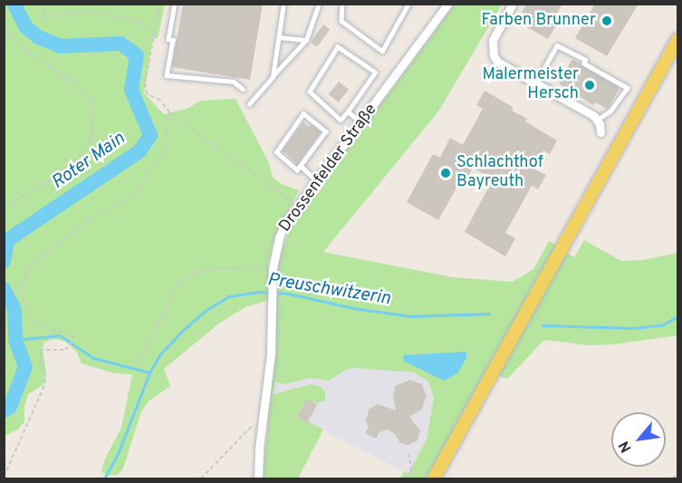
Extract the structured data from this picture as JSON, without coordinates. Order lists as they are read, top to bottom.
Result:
{
  "streets": {
    "street": ["Drossenfelder Straße"]
  },
  "water": ["Roter Main", "Preuschwitzerin"],
  "places": ["Farben Brunner", "Malermeister Hersch", "Schlachthof Bayreuth"],
  "north": "bottom left"
}
